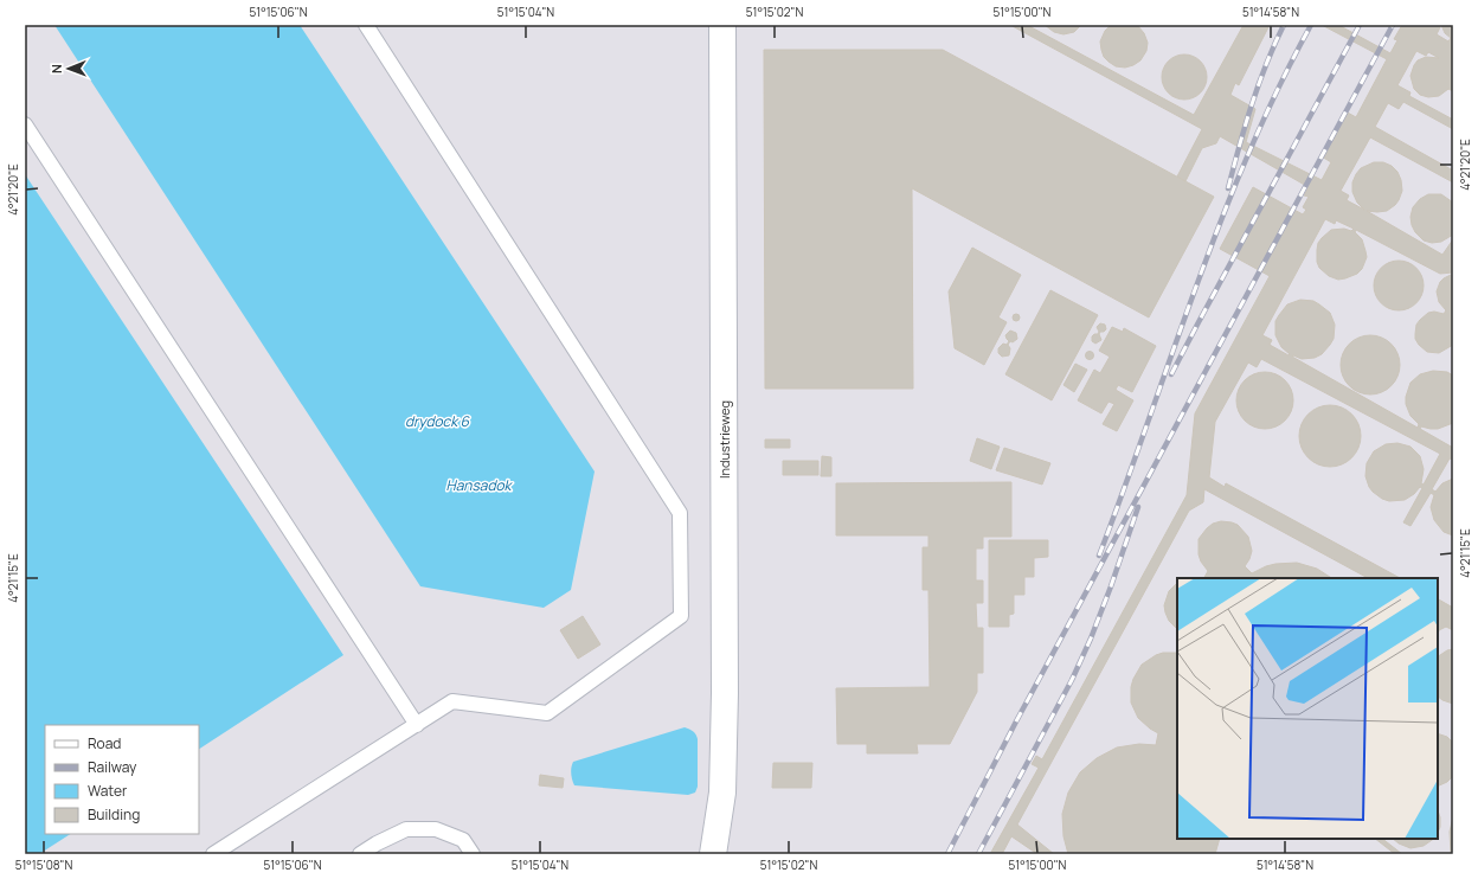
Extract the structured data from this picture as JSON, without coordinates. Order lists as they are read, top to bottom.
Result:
{
  "streets": {
    "street": ["Industrieweg"]
  },
  "water": ["drydock 6", "Hansadok"],
  "legend": [
    "Road",
    "Railway",
    "Water",
    "Building"
  ],
  "north": "left",
  "coordinates": [
    "51°15'06\"N",
    "51°15'04\"N",
    "51°15'02\"N",
    "51°15'00\"N",
    "51°14'58\"N",
    "4°21'20\"E",
    "4°21'15\"E",
    "51°15'08\"N"
  ]
}
